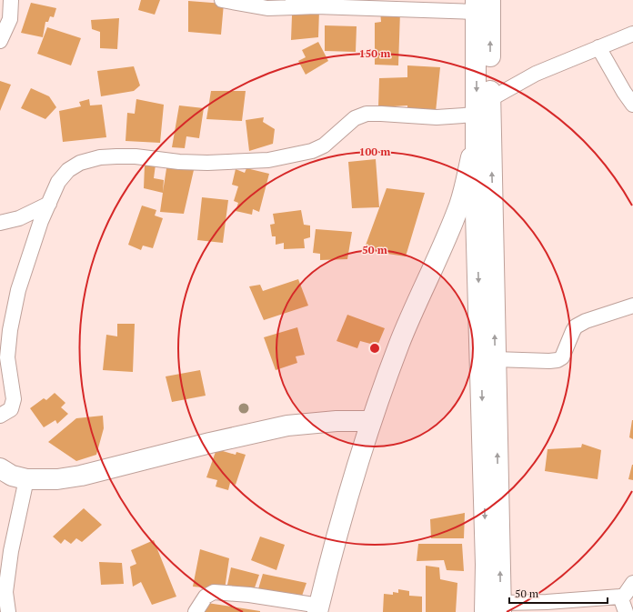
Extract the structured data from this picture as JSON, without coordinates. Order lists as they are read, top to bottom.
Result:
{
  "scale_bar": "50 m",
  "rings": ["150 m", "100 m", "50 m"]
}
